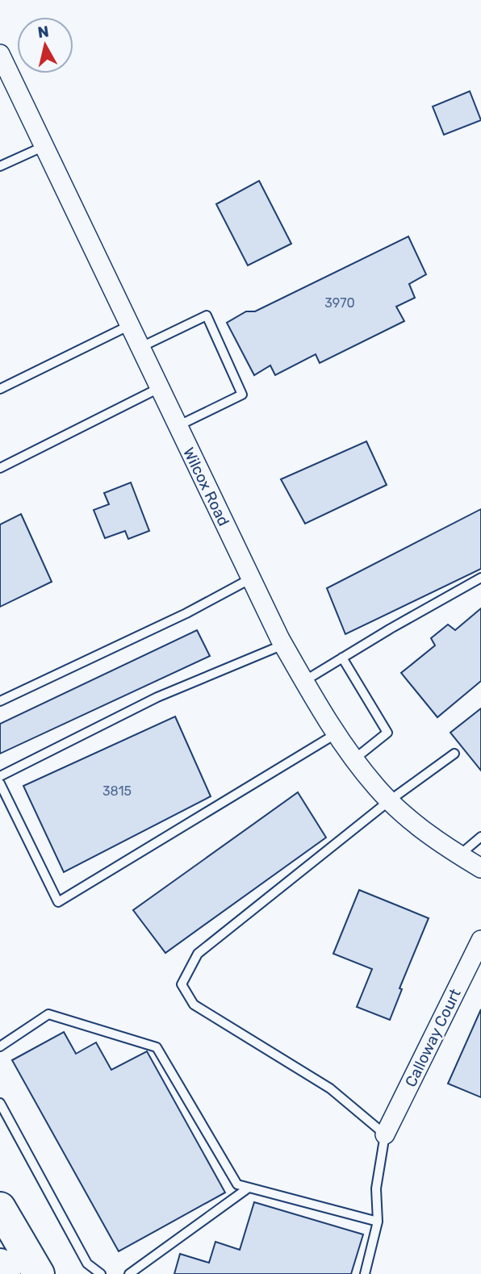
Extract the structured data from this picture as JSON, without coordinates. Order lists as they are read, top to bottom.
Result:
{
  "streets": {
    "street": ["Wilcox Road", "Calloway Court"]
  },
  "house_numbers": ["3970", "3815"],
  "north": "top"
}
